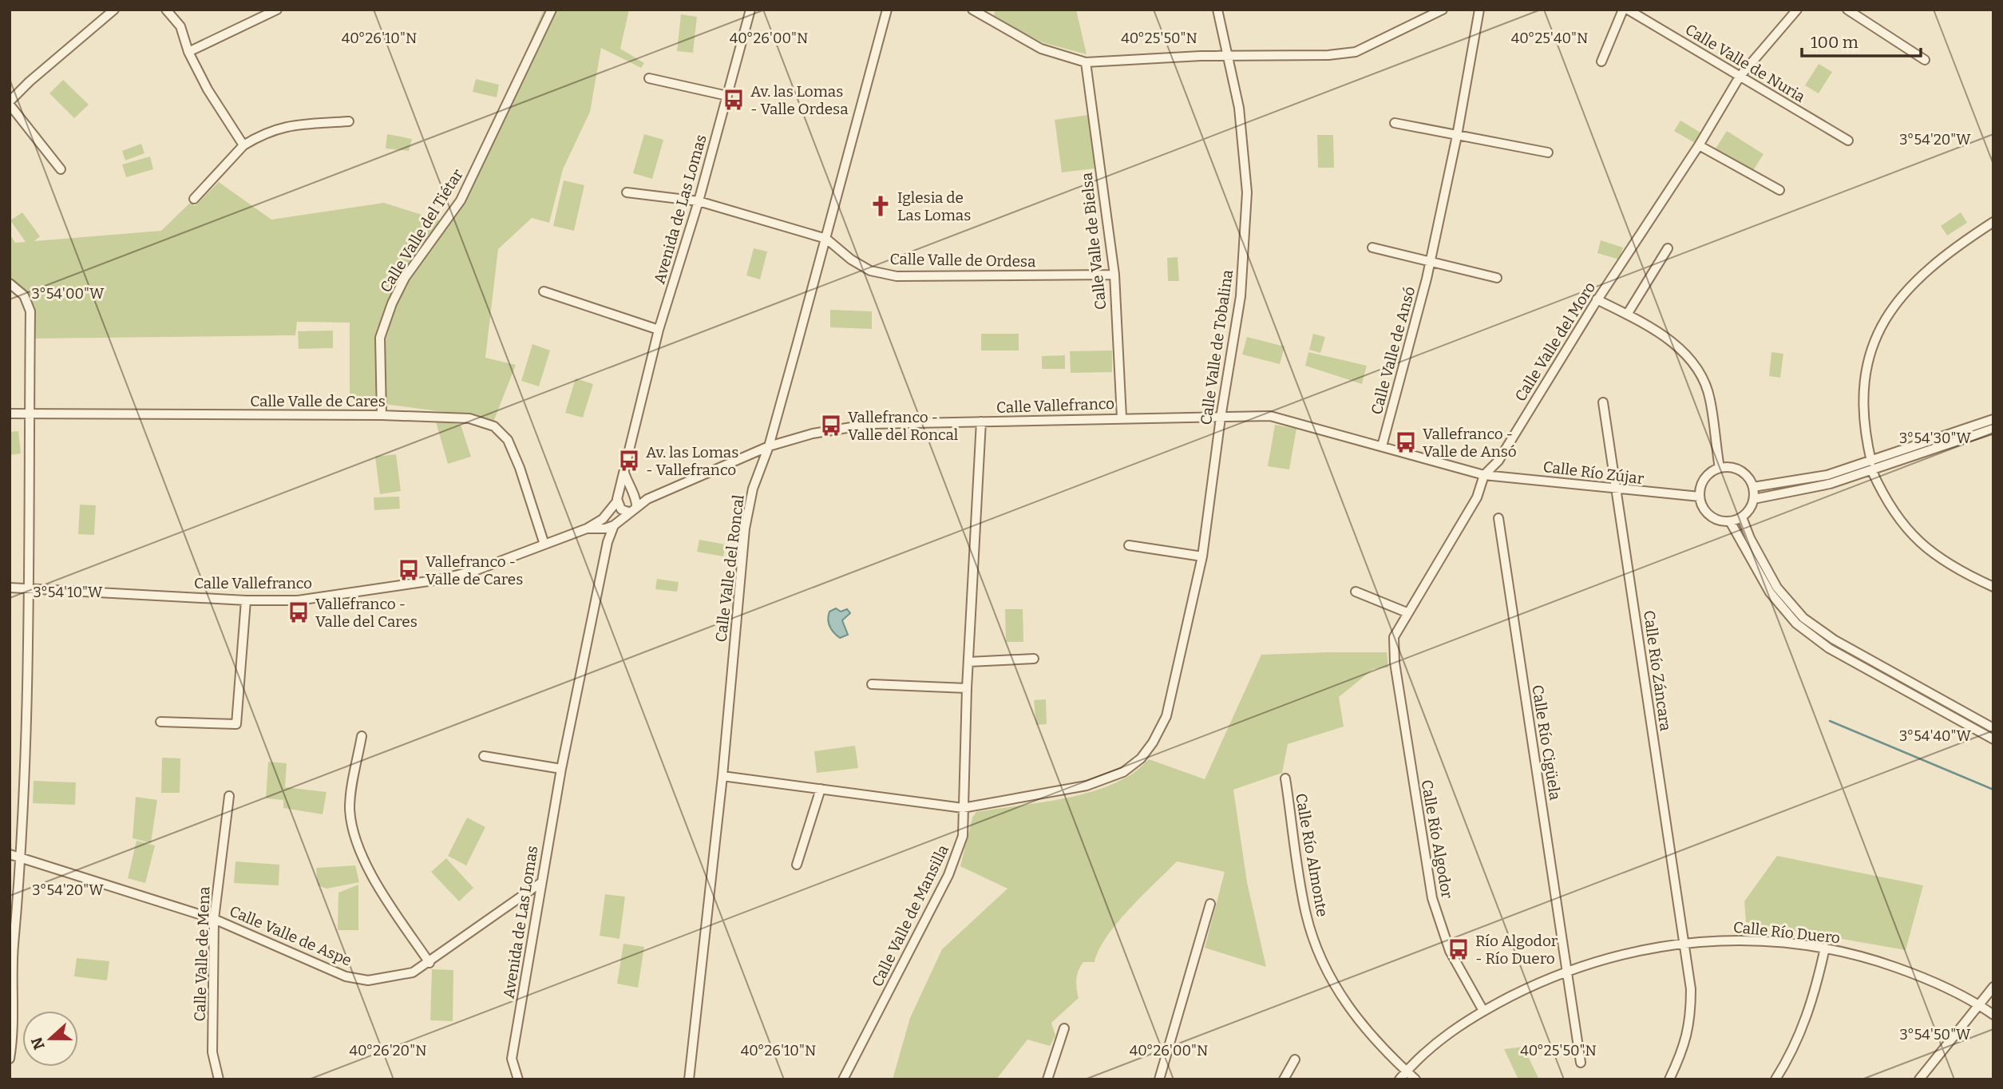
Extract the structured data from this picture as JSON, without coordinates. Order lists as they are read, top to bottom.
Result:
{
  "streets": {
    "street": [
      "Calle Valle de Nuria",
      "Avenida de Las Lomas",
      "Calle Valle del Tiétar",
      "Calle Valle de Bielsa",
      "Calle Valle de Ordesa",
      "Calle Valle del Moro",
      "Calle Valle de Tobalina",
      "Calle Valle de Ansó",
      "Calle Valle de Cares",
      "Calle Vallefranco",
      "Calle Río Zújar",
      "Calle Valle del Roncal",
      "Calle Río Záncara",
      "Calle Río Cigüela",
      "Calle Río Algodor",
      "Calle Río Almonte",
      "Calle Valle de Mansilla",
      "Calle Río Duero",
      "Calle Valle de Aspe",
      "Calle Valle de Mena"
    ]
  },
  "crossings": [
    ["Calle Valle de Nuria", "Calle Valle del Moro"],
    ["Avenida de Las Lomas", "Calle Valle de Ordesa"],
    ["Avenida de Las Lomas", "Calle Vallefranco"],
    ["Avenida de Las Lomas", "Calle Valle de Aspe"],
    ["Calle Valle del Tiétar", "Calle Valle de Cares"],
    ["Calle Valle de Bielsa", "Calle Valle de Ordesa"],
    ["Calle Valle de Bielsa", "Calle Vallefranco"],
    ["Calle Valle de Ordesa", "Calle Valle del Roncal"],
    ["Calle Valle del Moro", "Calle Vallefranco"],
    ["Calle Valle del Moro", "Calle Río Zújar"],
    ["Calle Valle del Moro", "Calle Río Algodor"],
    ["Calle Valle de Tobalina", "Calle Vallefranco"],
    ["Calle Valle de Tobalina", "Calle Valle del Roncal"],
    ["Calle Valle de Tobalina", "Calle Valle de Mansilla"],
    ["Calle Valle de Ansó", "Calle Vallefranco"],
    ["Calle Valle de Cares", "Calle Vallefranco"],
    ["Calle Vallefranco", "Calle Río Zújar"],
    ["Calle Vallefranco", "Calle Valle del Roncal"],
    ["Calle Vallefranco", "Calle Valle de Mansilla"],
    ["Calle Río Zújar", "Calle Río Záncara"],
    ["Calle Río Záncara", "Calle Río Duero"],
    ["Calle Río Cigüela", "Calle Río Duero"],
    ["Calle Río Algodor", "Calle Río Duero"],
    ["Calle Río Almonte", "Calle Río Duero"],
    ["Calle Valle de Aspe", "Calle Valle de Mena"]
  ],
  "places": {
    "bus stop": [
      "Av. las Lomas - Valle Ordesa",
      "Vallefranco - Valle del Roncal",
      "Vallefranco - Valle de Ansó",
      "Av. las Lomas - Vallefranco",
      "Vallefranco - Valle de Cares",
      "Vallefranco - Valle del Cares",
      "Río Algodor - Río Duero"
    ],
    "church": ["Iglesia de Las Lomas"]
  },
  "scale_bar": "100 m",
  "north": "left",
  "coordinates": [
    "40°25'50\"N",
    "40°26'10\"N",
    "40°26'00\"N",
    "40°25'40\"N",
    "3°54'20\"W",
    "3°54'00\"W",
    "3°54'30\"W",
    "3°54'10\"W",
    "3°54'40\"W",
    "3°54'50\"W",
    "40°26'20\"N"
  ]
}
